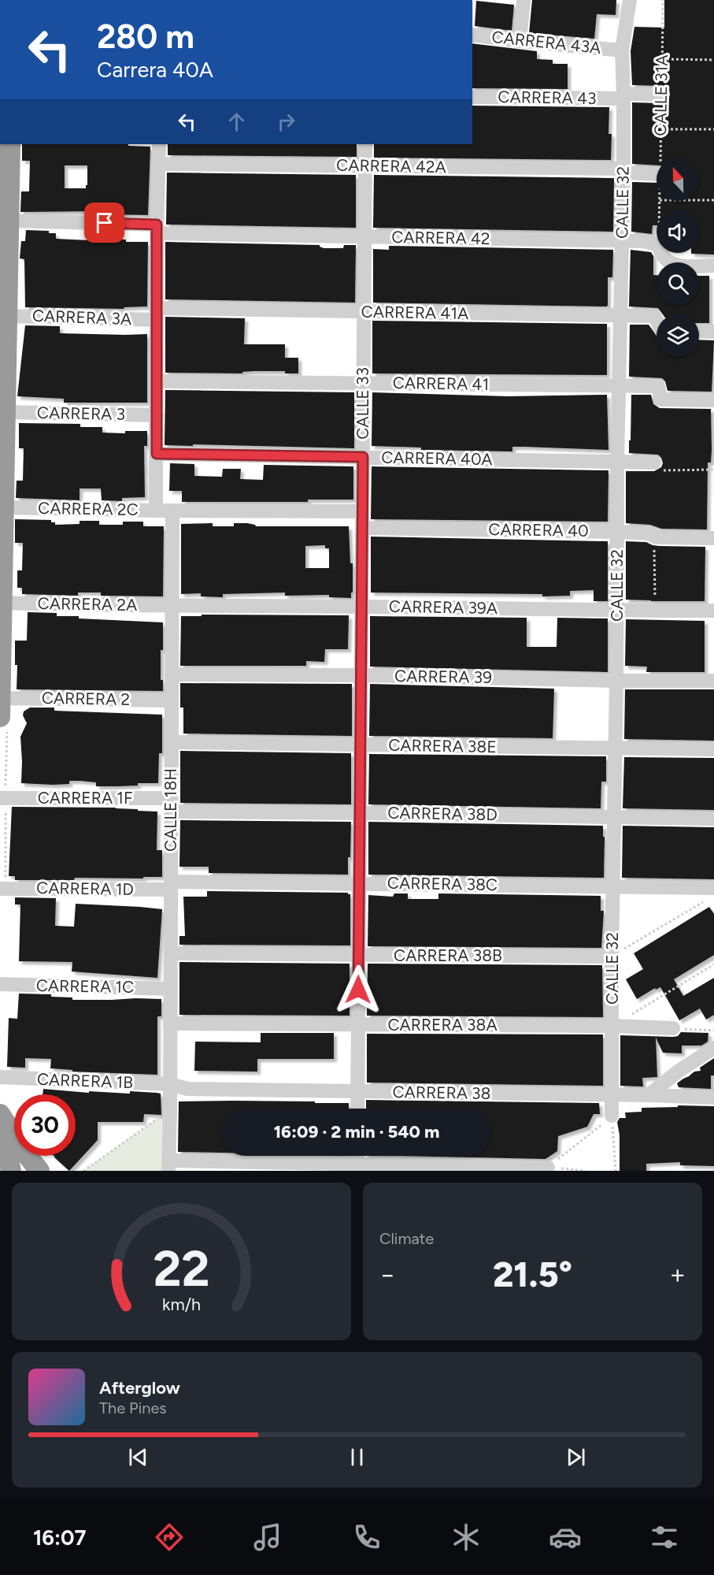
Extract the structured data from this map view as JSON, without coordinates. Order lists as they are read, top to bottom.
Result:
{
  "streets": {
    "street": [
      "CARRERA 43A",
      "CARRERA 43",
      "CARRERA 42A",
      "CALLE 32",
      "CARRERA 42",
      "CARRERA 41A",
      "CARRERA 3A",
      "CARRERA 41",
      "CALLE 33",
      "CARRERA 3",
      "CARRERA 40A",
      "CARRERA 2C",
      "CARRERA 40",
      "CARRERA 2A",
      "CARRERA 39A",
      "CARRERA 39",
      "CARRERA 2",
      "CARRERA 38E",
      "CARRERA 1F",
      "CALLE 18H",
      "CARRERA 38D",
      "CARRERA 38C",
      "CARRERA 1D",
      "CARRERA 38B",
      "CARRERA 1C",
      "CARRERA 38A",
      "CARRERA 1B",
      "CARRERA 38"
    ],
    "path": ["CALLE 31A"]
  },
  "crossings": [
    ["CARRERA 43A", "CALLE 32"],
    ["CALLE 31A", "CARRERA 43"],
    ["CARRERA 43", "CALLE 32"],
    ["CARRERA 42A", "CALLE 32"],
    ["CARRERA 42A", "CALLE 33"],
    ["CALLE 32", "CARRERA 42"],
    ["CALLE 32", "CARRERA 41A"],
    ["CALLE 32", "CARRERA 41"],
    ["CALLE 32", "CARRERA 40A"],
    ["CALLE 32", "CARRERA 40"],
    ["CALLE 32", "CARRERA 39A"],
    ["CALLE 32", "CARRERA 39"],
    ["CALLE 32", "CARRERA 38E"],
    ["CALLE 32", "CARRERA 38D"],
    ["CALLE 32", "CARRERA 38C"],
    ["CALLE 32", "CARRERA 38B"],
    ["CALLE 32", "CARRERA 38A"],
    ["CALLE 32", "CARRERA 38"],
    ["CARRERA 42", "CALLE 33"],
    ["CARRERA 41A", "CARRERA 3A"],
    ["CARRERA 41A", "CALLE 33"],
    ["CARRERA 41", "CALLE 33"],
    ["CALLE 33", "CARRERA 40A"],
    ["CALLE 33", "CARRERA 40"],
    ["CALLE 33", "CARRERA 39A"],
    ["CALLE 33", "CARRERA 39"],
    ["CALLE 33", "CARRERA 38E"],
    ["CALLE 33", "CARRERA 38D"],
    ["CALLE 33", "CARRERA 38C"],
    ["CALLE 33", "CARRERA 38B"],
    ["CALLE 33", "CARRERA 38A"],
    ["CALLE 33", "CARRERA 38"],
    ["CARRERA 2C", "CALLE 18H"],
    ["CARRERA 2A", "CARRERA 39A"],
    ["CARRERA 2A", "CALLE 18H"],
    ["CARRERA 39A", "CALLE 18H"],
    ["CARRERA 39", "CALLE 18H"],
    ["CARRERA 2", "CALLE 18H"],
    ["CARRERA 38E", "CALLE 18H"],
    ["CARRERA 1F", "CALLE 18H"],
    ["CARRERA 1F", "CARRERA 38D"],
    ["CALLE 18H", "CARRERA 38D"],
    ["CALLE 18H", "CARRERA 38C"],
    ["CALLE 18H", "CARRERA 1D"],
    ["CALLE 18H", "CARRERA 38B"],
    ["CALLE 18H", "CARRERA 1C"],
    ["CALLE 18H", "CARRERA 38A"],
    ["CALLE 18H", "CARRERA 1B"],
    ["CALLE 18H", "CARRERA 38"],
    ["CARRERA 38C", "CARRERA 1D"],
    ["CARRERA 1B", "CARRERA 38"]
  ],
  "north": "top",
  "page": {
    "turn": ["280 m", "Carrera 40A"],
    "limit": "30",
    "trip": "16:09 · 2 min · 540 m",
    "tile": "Climate",
    "heat": ["−", "21.5°", "+"],
    "song": ["Afterglow", "The Pines"],
    "tabs": "16:07",
    "gauge": ["22", "km/h"]
  }
}
